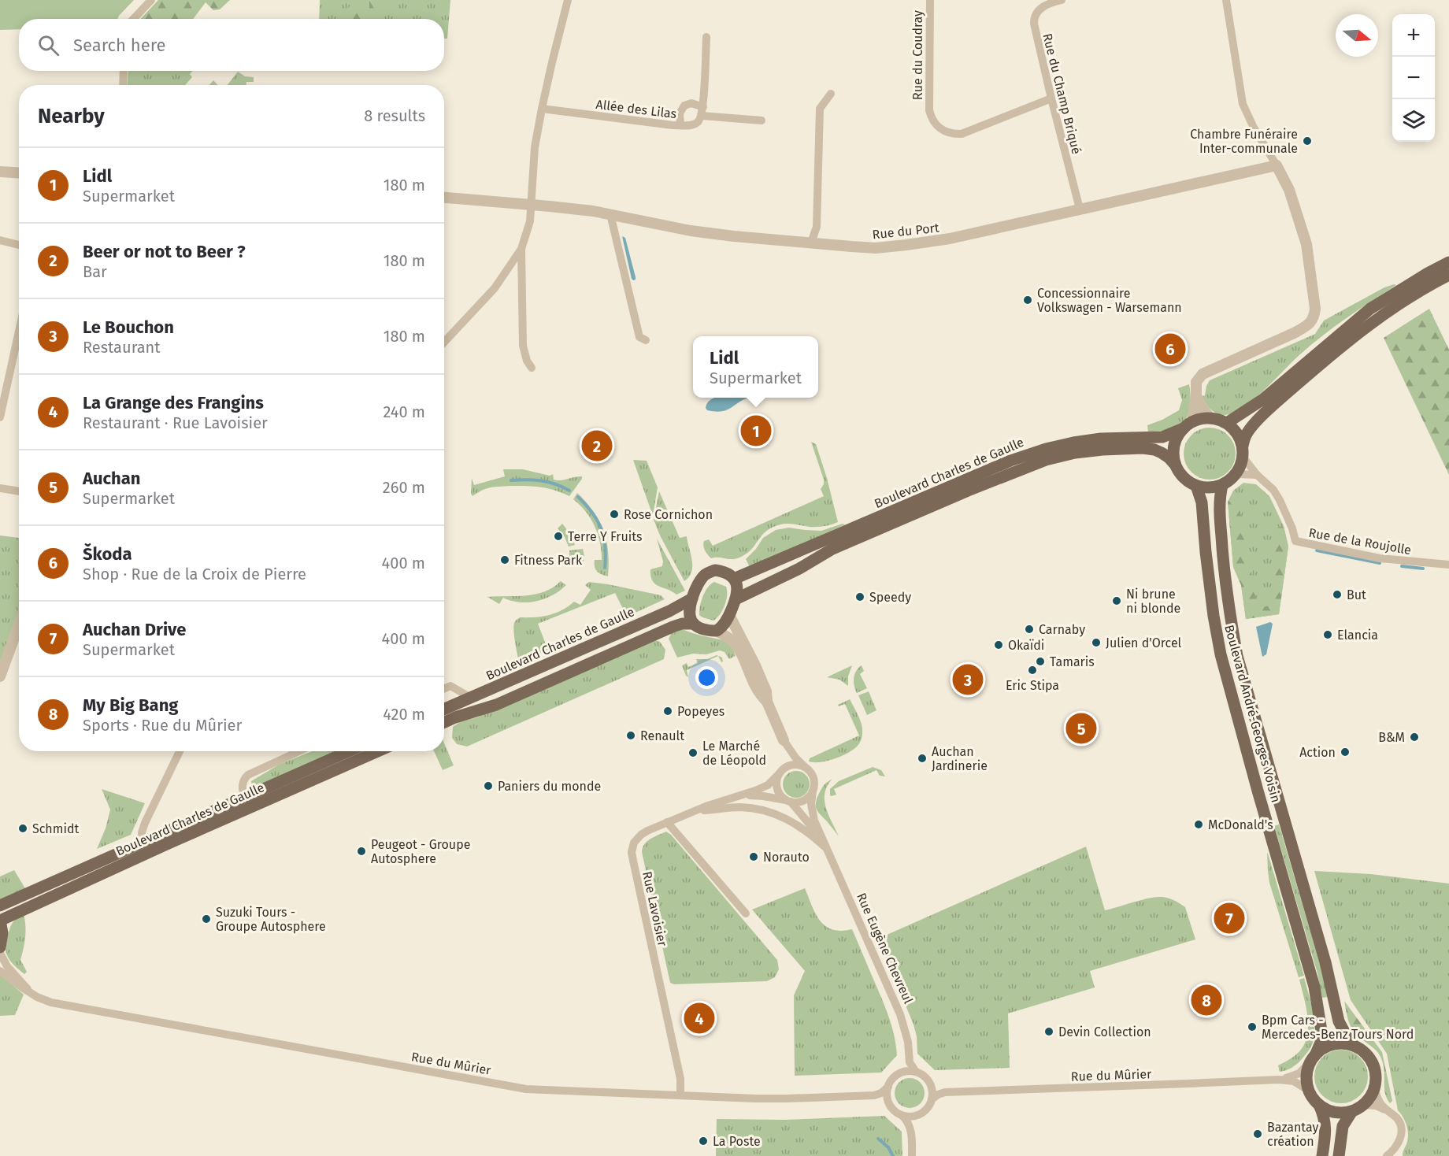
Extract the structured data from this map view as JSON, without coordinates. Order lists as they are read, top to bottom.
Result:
{
  "streets": {
    "main road": ["Boulevard Charles de Gaulle", "Boulevard André-Georges Voisin"],
    "street": [
      "Rue du Coudray",
      "Rue du Champ Briqué",
      "Allée des Lilas",
      "Rue du Port",
      "Rue de la Roujolle",
      "Rue Lavoisier",
      "Rue Eugène Chevreul",
      "Rue du Mûrier"
    ]
  },
  "crossings": [
    ["Rue du Coudray", "Rue du Champ Briqué"],
    ["Rue du Champ Briqué", "Rue du Port"],
    ["Boulevard Charles de Gaulle", "Boulevard André-Georges Voisin"],
    ["Boulevard André-Georges Voisin", "Rue du Mûrier"],
    ["Rue Lavoisier", "Rue Eugène Chevreul"],
    ["Rue Lavoisier", "Rue du Mûrier"],
    ["Rue Eugène Chevreul", "Rue du Mûrier"]
  ],
  "places": [
    "Chambre Funéraire Inter-communale",
    "Concessionnaire Volkswagen - Warsemann",
    "Rose Cornichon",
    "Terre Y Fruits",
    "Fitness Park",
    "But",
    "Speedy",
    "Ni brune ni blonde",
    "Carnaby",
    "Elancia",
    "Julien d'Orcel",
    "Okaïdi",
    "Tamaris",
    "Eric Stipa",
    "Popeyes",
    "Renault",
    "B&M",
    "Action",
    "Le Marché de Léopold",
    "Auchan Jardinerie",
    "Paniers du monde",
    "McDonald's",
    "Schmidt",
    "Peugeot - Groupe Autosphere",
    "Norauto",
    "Suzuki Tours - Groupe Autosphere",
    "Bpm Cars - Mercedes-Benz Tours Nord",
    "Devin Collection",
    "Bazantay création",
    "La Poste"
  ],
  "north": "right",
  "page": {
    "map_buttons": ["+", "−"],
    "search": "Search here",
    "heading": ["Nearby", "8 results"],
    "list": [
      {
        "mark": "1",
        "name": "Lidl",
        "note": "Supermarket",
        "value": "180 m"
      },
      {
        "mark": "2",
        "name": "Beer or not to Beer ?",
        "note": "Bar",
        "value": "180 m"
      },
      {
        "mark": "3",
        "name": "Le Bouchon",
        "note": "Restaurant",
        "value": "180 m"
      },
      {
        "mark": "4",
        "name": "La Grange des Frangins",
        "note": "Restaurant · Rue Lavoisier",
        "value": "240 m"
      },
      {
        "mark": "5",
        "name": "Auchan",
        "note": "Supermarket",
        "value": "260 m"
      },
      {
        "mark": "6",
        "name": "Škoda",
        "note": "Shop · Rue de la Croix de Pierre",
        "value": "400 m"
      },
      {
        "mark": "7",
        "name": "Auchan Drive",
        "note": "Supermarket",
        "value": "400 m"
      },
      {
        "mark": "8",
        "name": "My Big Bang",
        "note": "Sports · Rue du Mûrier",
        "value": "420 m"
      }
    ],
    "pins": [
      "6",
      "1",
      "2",
      "3",
      "5",
      "7",
      "8",
      "4"
    ],
    "popup": ["Lidl", "Supermarket"]
  }
}
